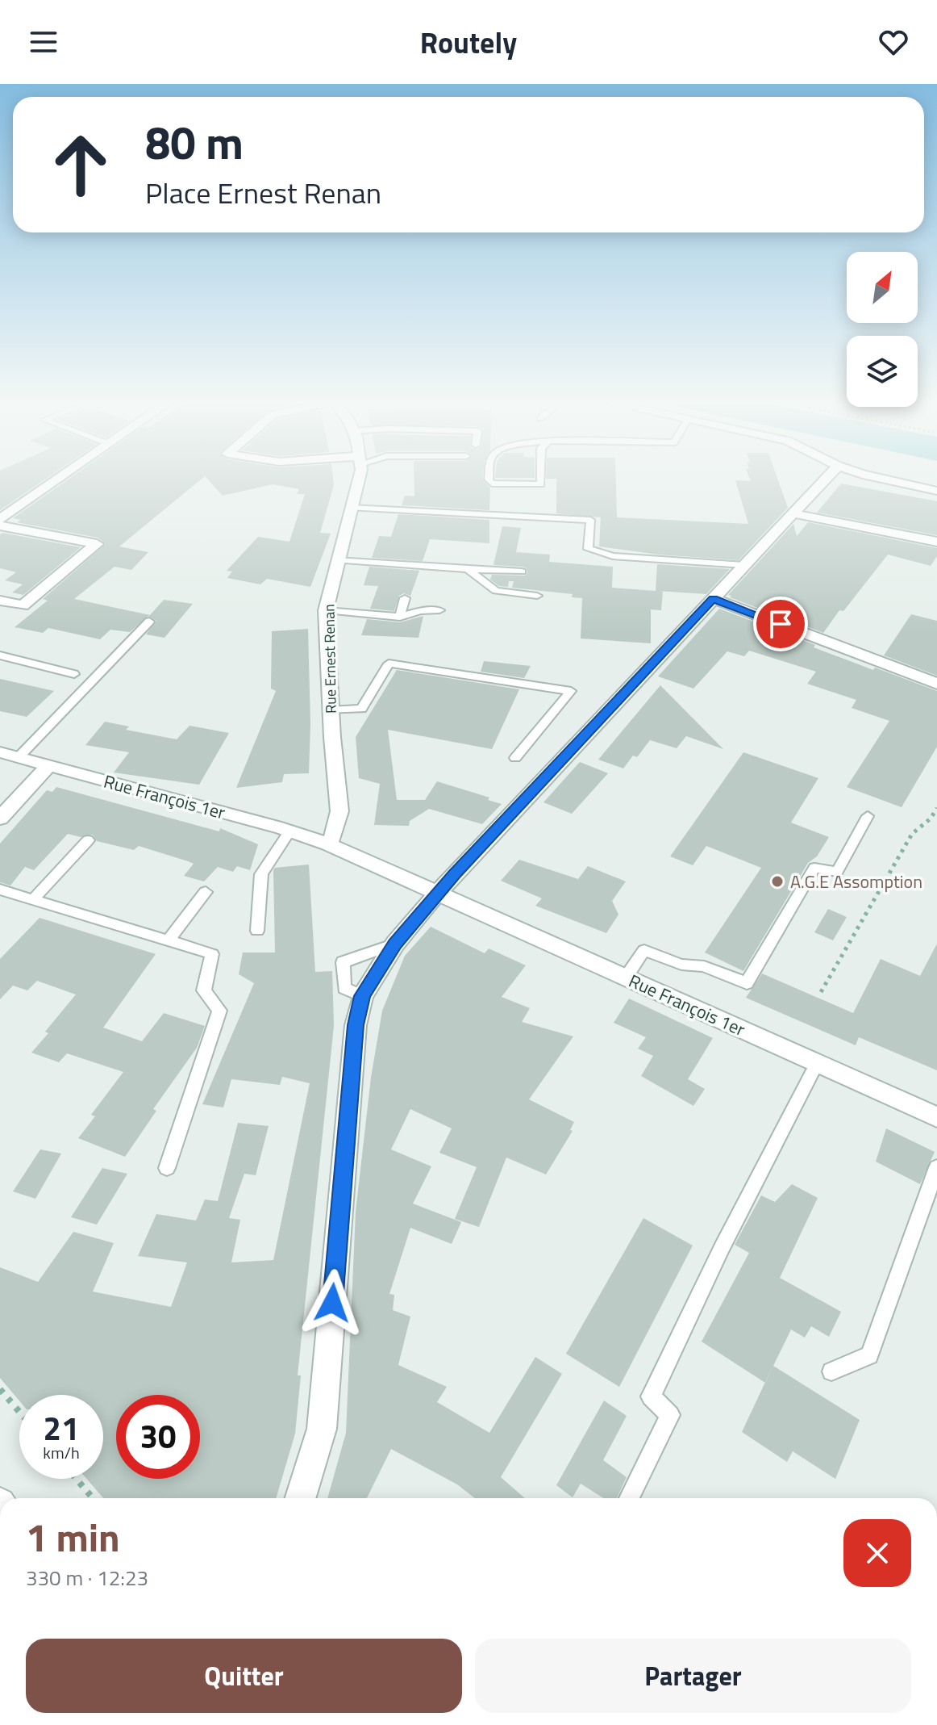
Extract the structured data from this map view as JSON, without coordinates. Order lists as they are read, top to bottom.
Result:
{
  "streets": {
    "street": ["Rue Ernest Renan", "Rue François 1er"]
  },
  "crossings": [
    ["Rue Ernest Renan", "Rue François 1er"]
  ],
  "places": ["A.G.E Assomption"],
  "north": "top right",
  "page": {
    "header": "Routely",
    "turn": ["80 m", "Place Ernest Renan"],
    "speed": "21 km/h",
    "limit": "30",
    "heading": ["1 min", "330 m · 12:23"],
    "buttons": ["Quitter", "Partager"]
  }
}
